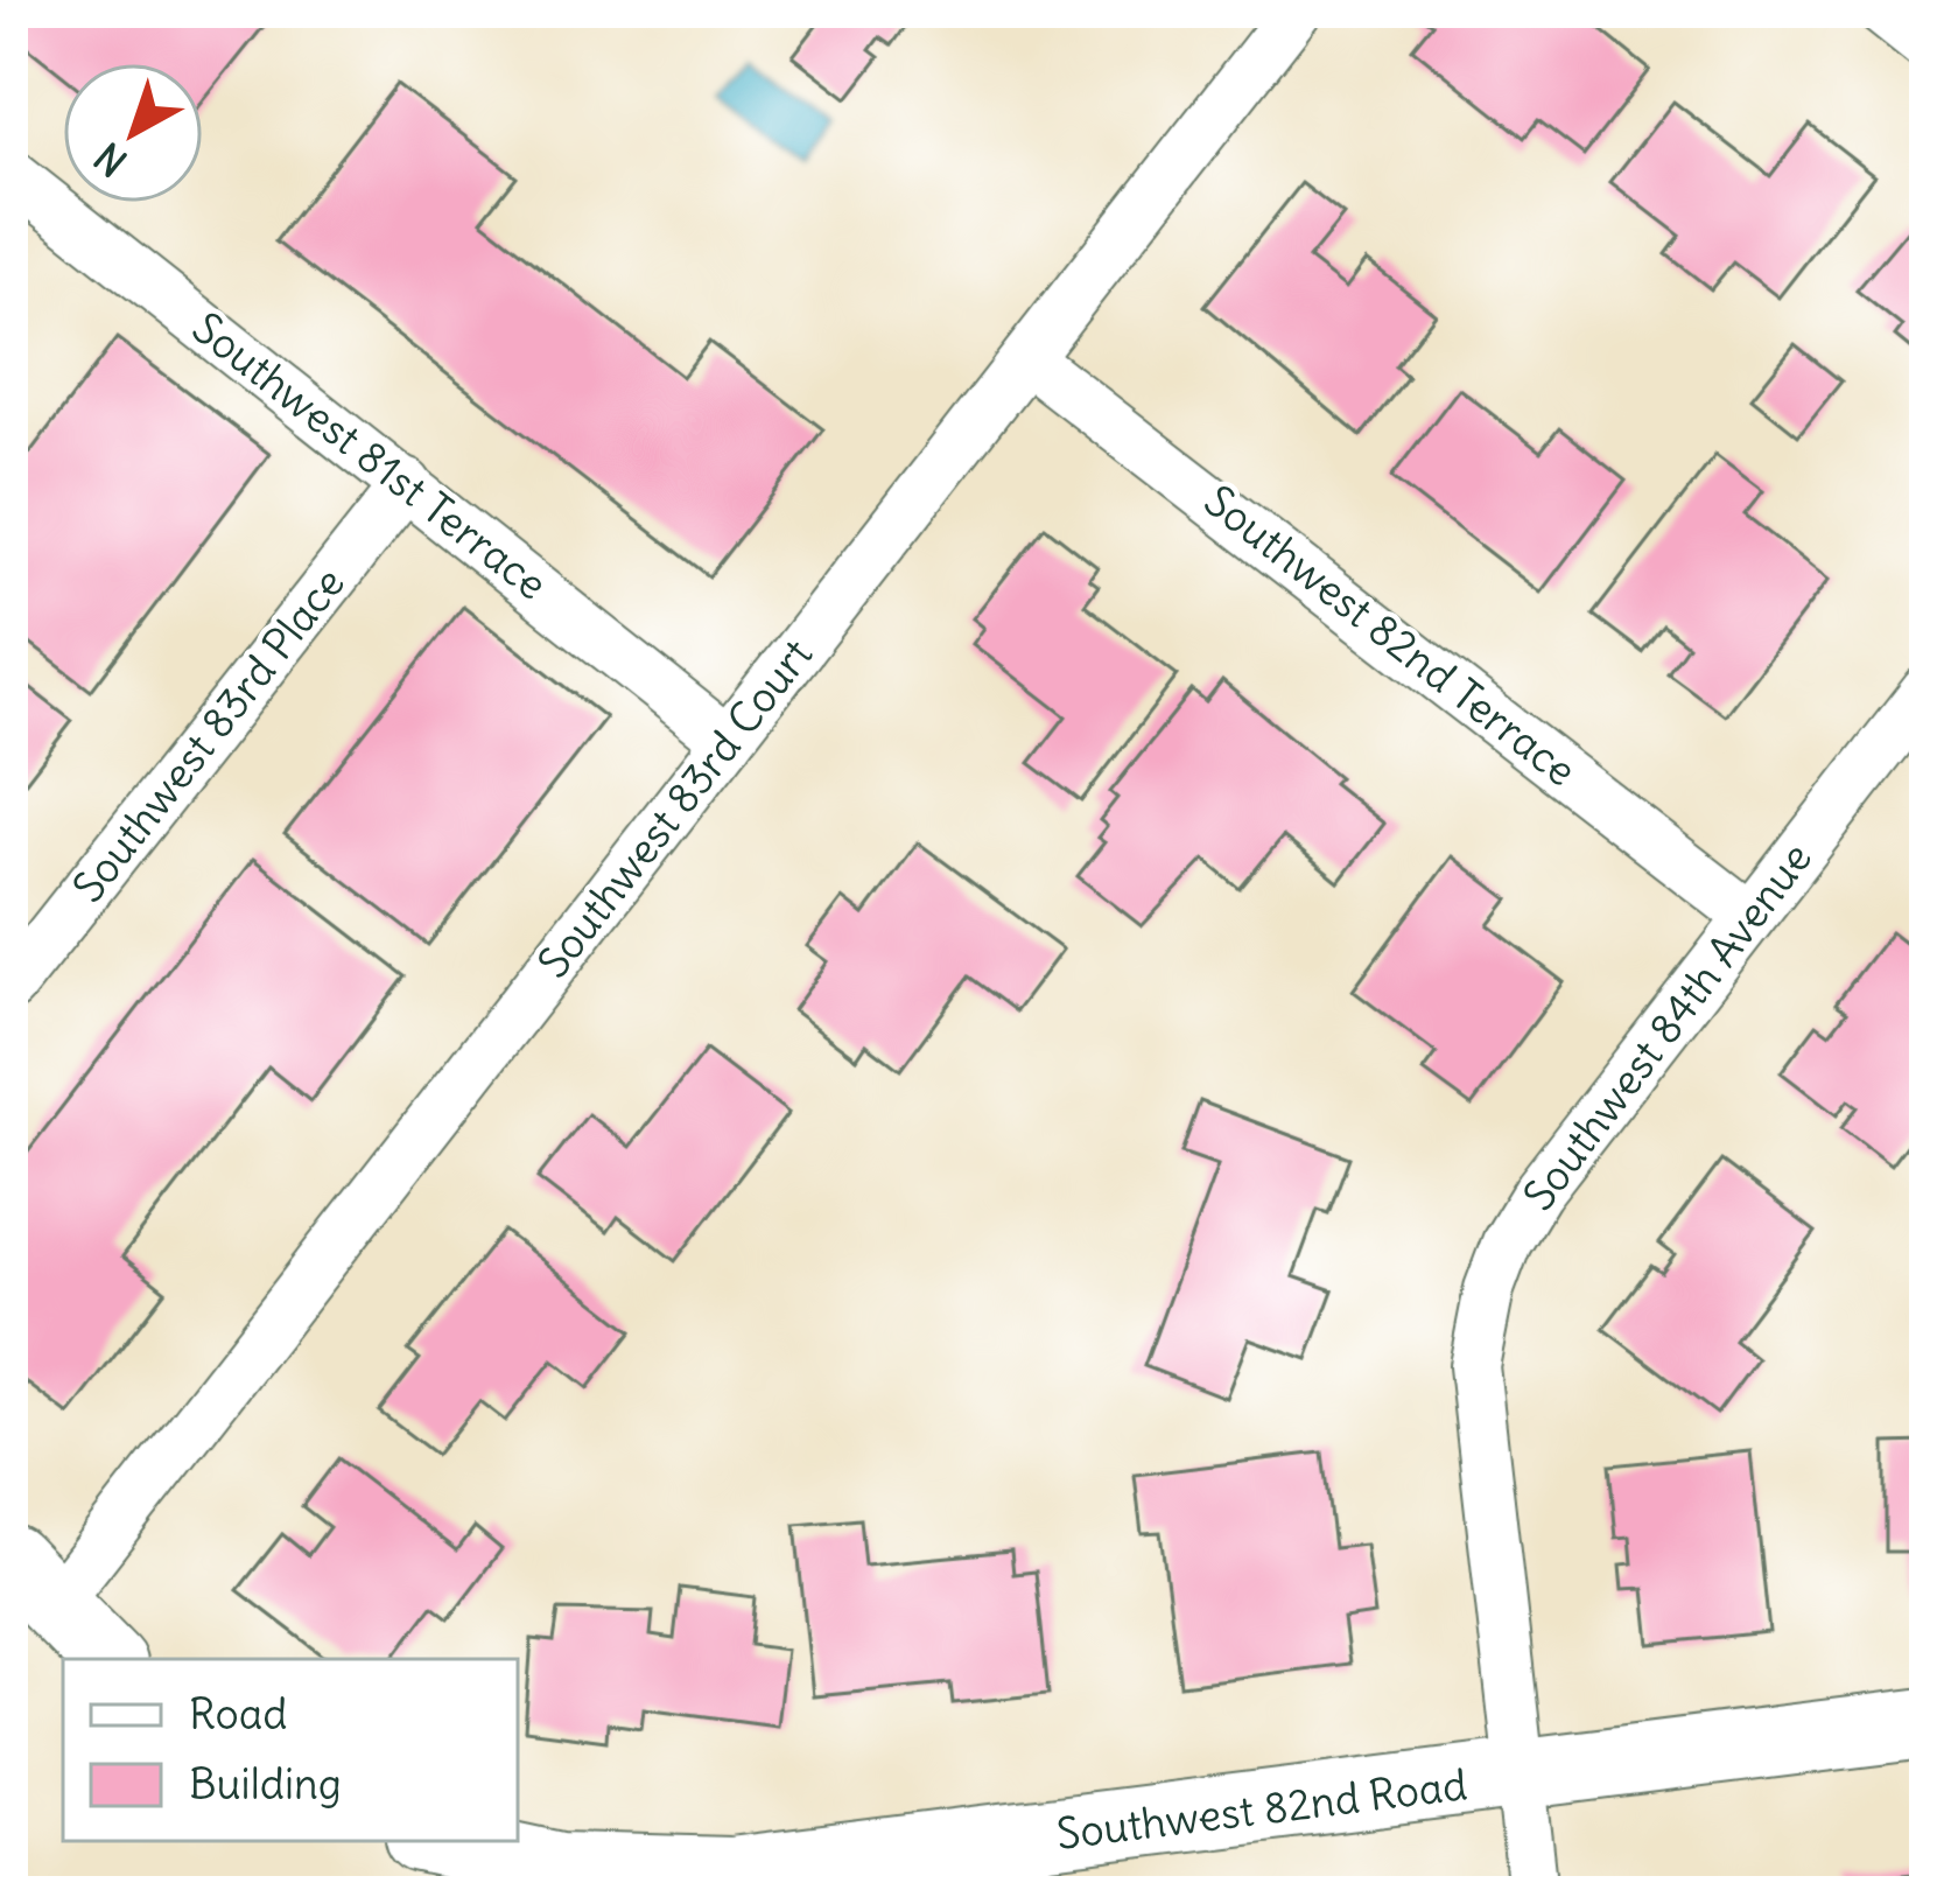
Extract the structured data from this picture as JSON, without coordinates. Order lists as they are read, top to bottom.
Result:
{
  "streets": {
    "street": [
      "Southwest 81st Terrace",
      "Southwest 82nd Terrace",
      "Southwest 83rd Place",
      "Southwest 83rd Court",
      "Southwest 84th Avenue",
      "Southwest 82nd Road"
    ]
  },
  "crossings": [
    ["Southwest 81st Terrace", "Southwest 83rd Place"],
    ["Southwest 81st Terrace", "Southwest 83rd Court"],
    ["Southwest 82nd Terrace", "Southwest 83rd Court"],
    ["Southwest 82nd Terrace", "Southwest 84th Avenue"],
    ["Southwest 84th Avenue", "Southwest 82nd Road"]
  ],
  "legend": ["Road", "Building"],
  "north": "bottom left"
}
